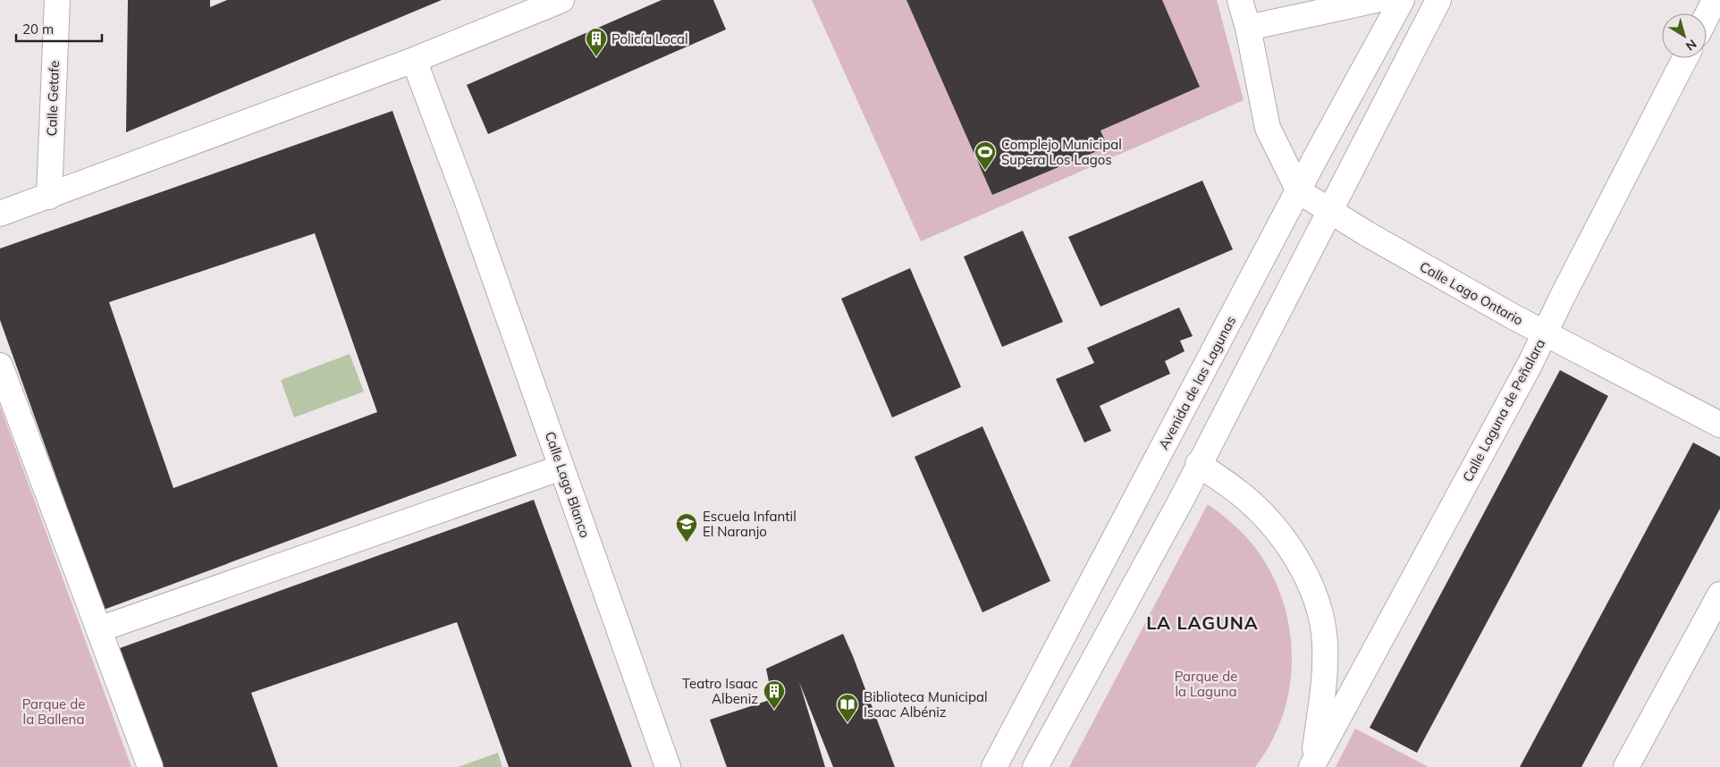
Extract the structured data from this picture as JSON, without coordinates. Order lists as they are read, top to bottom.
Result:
{
  "streets": {
    "street": [
      "Calle Getafe",
      "Calle Lago Ontario",
      "Avenida de las Lagunas",
      "Calle Laguna de Peñalara",
      "Calle Lago Blanco"
    ]
  },
  "crossings": [
    ["Calle Lago Ontario", "Avenida de las Lagunas"],
    ["Calle Lago Ontario", "Calle Laguna de Peñalara"]
  ],
  "districts": ["LA LAGUNA"],
  "parks": ["Parque de la Laguna", "Parque de la Ballena"],
  "places": {
    "building": ["Policía Local", "Teatro Isaac Albeniz"],
    "sports": ["Complejo Municipal Supera Los Lagos"],
    "school or university": ["Escuela Infantil El Naranjo"],
    "library": ["Biblioteca Municipal Isaac Albéniz"]
  },
  "scale_bar": "20 m",
  "north": "bottom right"
}
